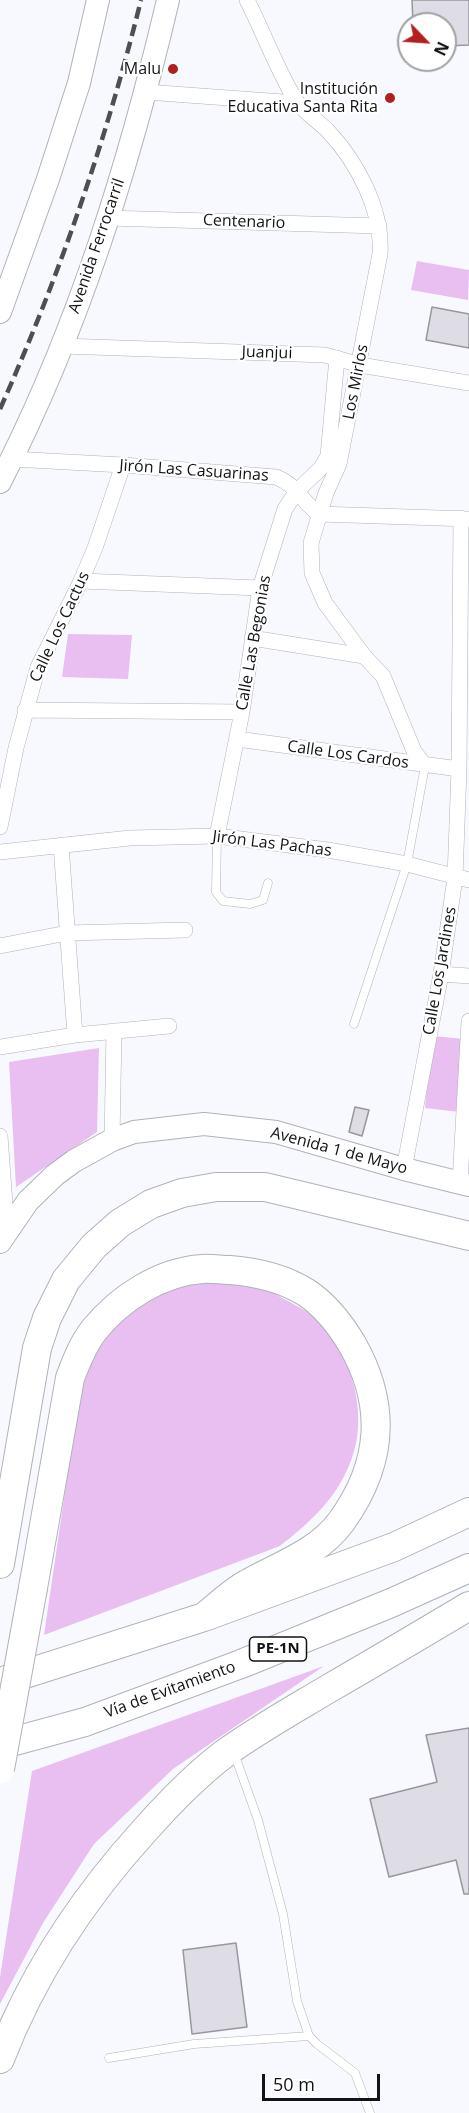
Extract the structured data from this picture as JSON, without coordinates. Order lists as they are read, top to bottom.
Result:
{
  "streets": {
    "highway": ["PE-1N", "Vía de Evitamiento"],
    "main road": ["Avenida Ferrocarril", "Avenida 1 de Mayo"],
    "street": [
      "Centenario",
      "Juanjui",
      "Los Mirlos",
      "Jirón Las Casuarinas",
      "Calle Los Cactus",
      "Calle Las Begonias",
      "Calle Los Cardos",
      "Jirón Las Pachas",
      "Calle Los Jardines"
    ]
  },
  "crossings": [
    ["Centenario", "Avenida Ferrocarril"],
    ["Centenario", "Los Mirlos"],
    ["Avenida Ferrocarril", "Juanjui"],
    ["Avenida Ferrocarril", "Jirón Las Casuarinas"],
    ["Juanjui", "Los Mirlos"],
    ["Juanjui", "Calle Las Begonias"],
    ["Los Mirlos", "Jirón Las Casuarinas"],
    ["Los Mirlos", "Calle Los Cardos"],
    ["Jirón Las Casuarinas", "Calle Los Cactus"],
    ["Jirón Las Casuarinas", "Calle Las Begonias"],
    ["Calle Las Begonias", "Calle Los Cardos"],
    ["Calle Las Begonias", "Jirón Las Pachas"],
    ["Calle Los Cardos", "Calle Los Jardines"],
    ["Jirón Las Pachas", "Calle Los Jardines"],
    ["Calle Los Jardines", "Avenida 1 de Mayo"]
  ],
  "places": ["Malu", "Institución Educativa Santa Rita"],
  "scale_bar": "50 m",
  "north": "bottom right"
}
